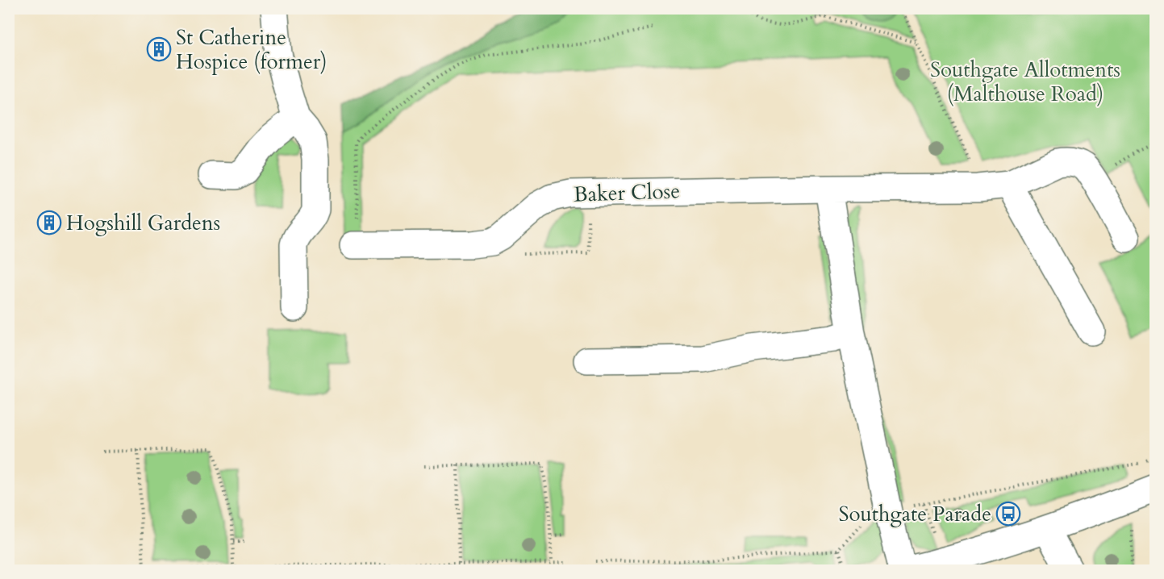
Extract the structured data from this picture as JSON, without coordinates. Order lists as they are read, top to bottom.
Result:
{
  "streets": {
    "street": ["Baker Close"]
  },
  "parks": ["Southgate Allotments (Malthouse Road)"],
  "places": {
    "building": ["St Catherine Hospice (former)", "Hogshill Gardens"],
    "bus stop": ["Southgate Parade"]
  }
}
